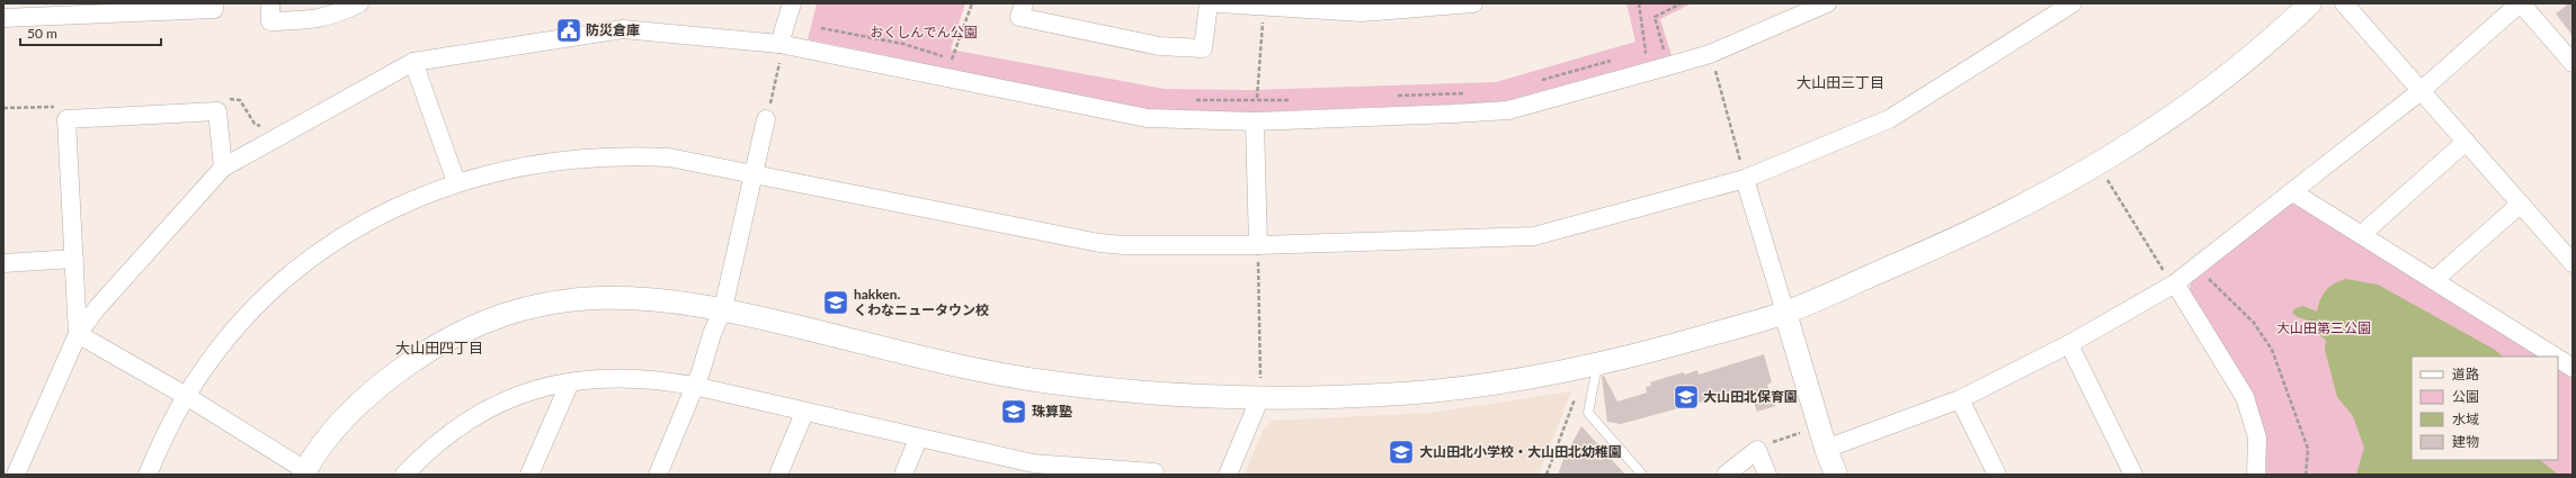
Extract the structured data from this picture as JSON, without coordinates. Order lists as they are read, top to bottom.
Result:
{
  "districts": ["大山田三丁目", "大山田四丁目"],
  "parks": ["おくしんでん公園", "大山田第三公園"],
  "places": {
    "public building": ["防災倉庫"],
    "school or university": [
      "hakken. くわなニュータウン校",
      "大山田北保育園",
      "珠算塾",
      "大山田北小学校・大山田北幼稚園"
    ]
  },
  "legend": [
    "道路",
    "公園",
    "水域",
    "建物"
  ],
  "scale_bar": "50 m"
}
